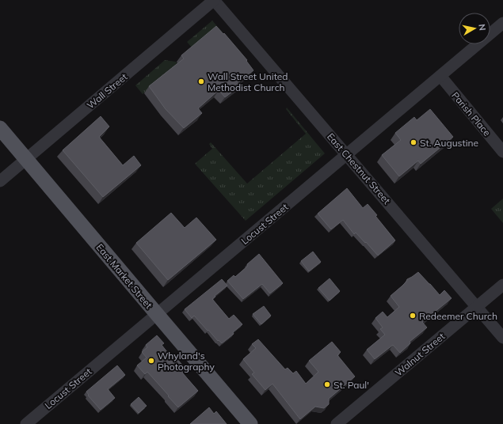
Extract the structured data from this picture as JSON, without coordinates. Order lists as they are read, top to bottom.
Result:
{
  "streets": {
    "main road": ["East Market Street"],
    "street": [
      "Wall Street",
      "Parish Place",
      "East Chestnut Street",
      "Locust Street",
      "Walnut Street"
    ]
  },
  "crossings": [
    ["Wall Street", "East Chestnut Street"],
    ["Wall Street", "East Market Street"],
    ["Parish Place", "Locust Street"],
    ["East Chestnut Street", "Locust Street"],
    ["East Chestnut Street", "Walnut Street"],
    ["Locust Street", "East Market Street"]
  ],
  "places": [
    "Wall Street United Methodist Church",
    "St. Augustine",
    "Redeemer Church",
    "Whyland's Photography",
    "St. Paul'"
  ],
  "north": "right"
}
